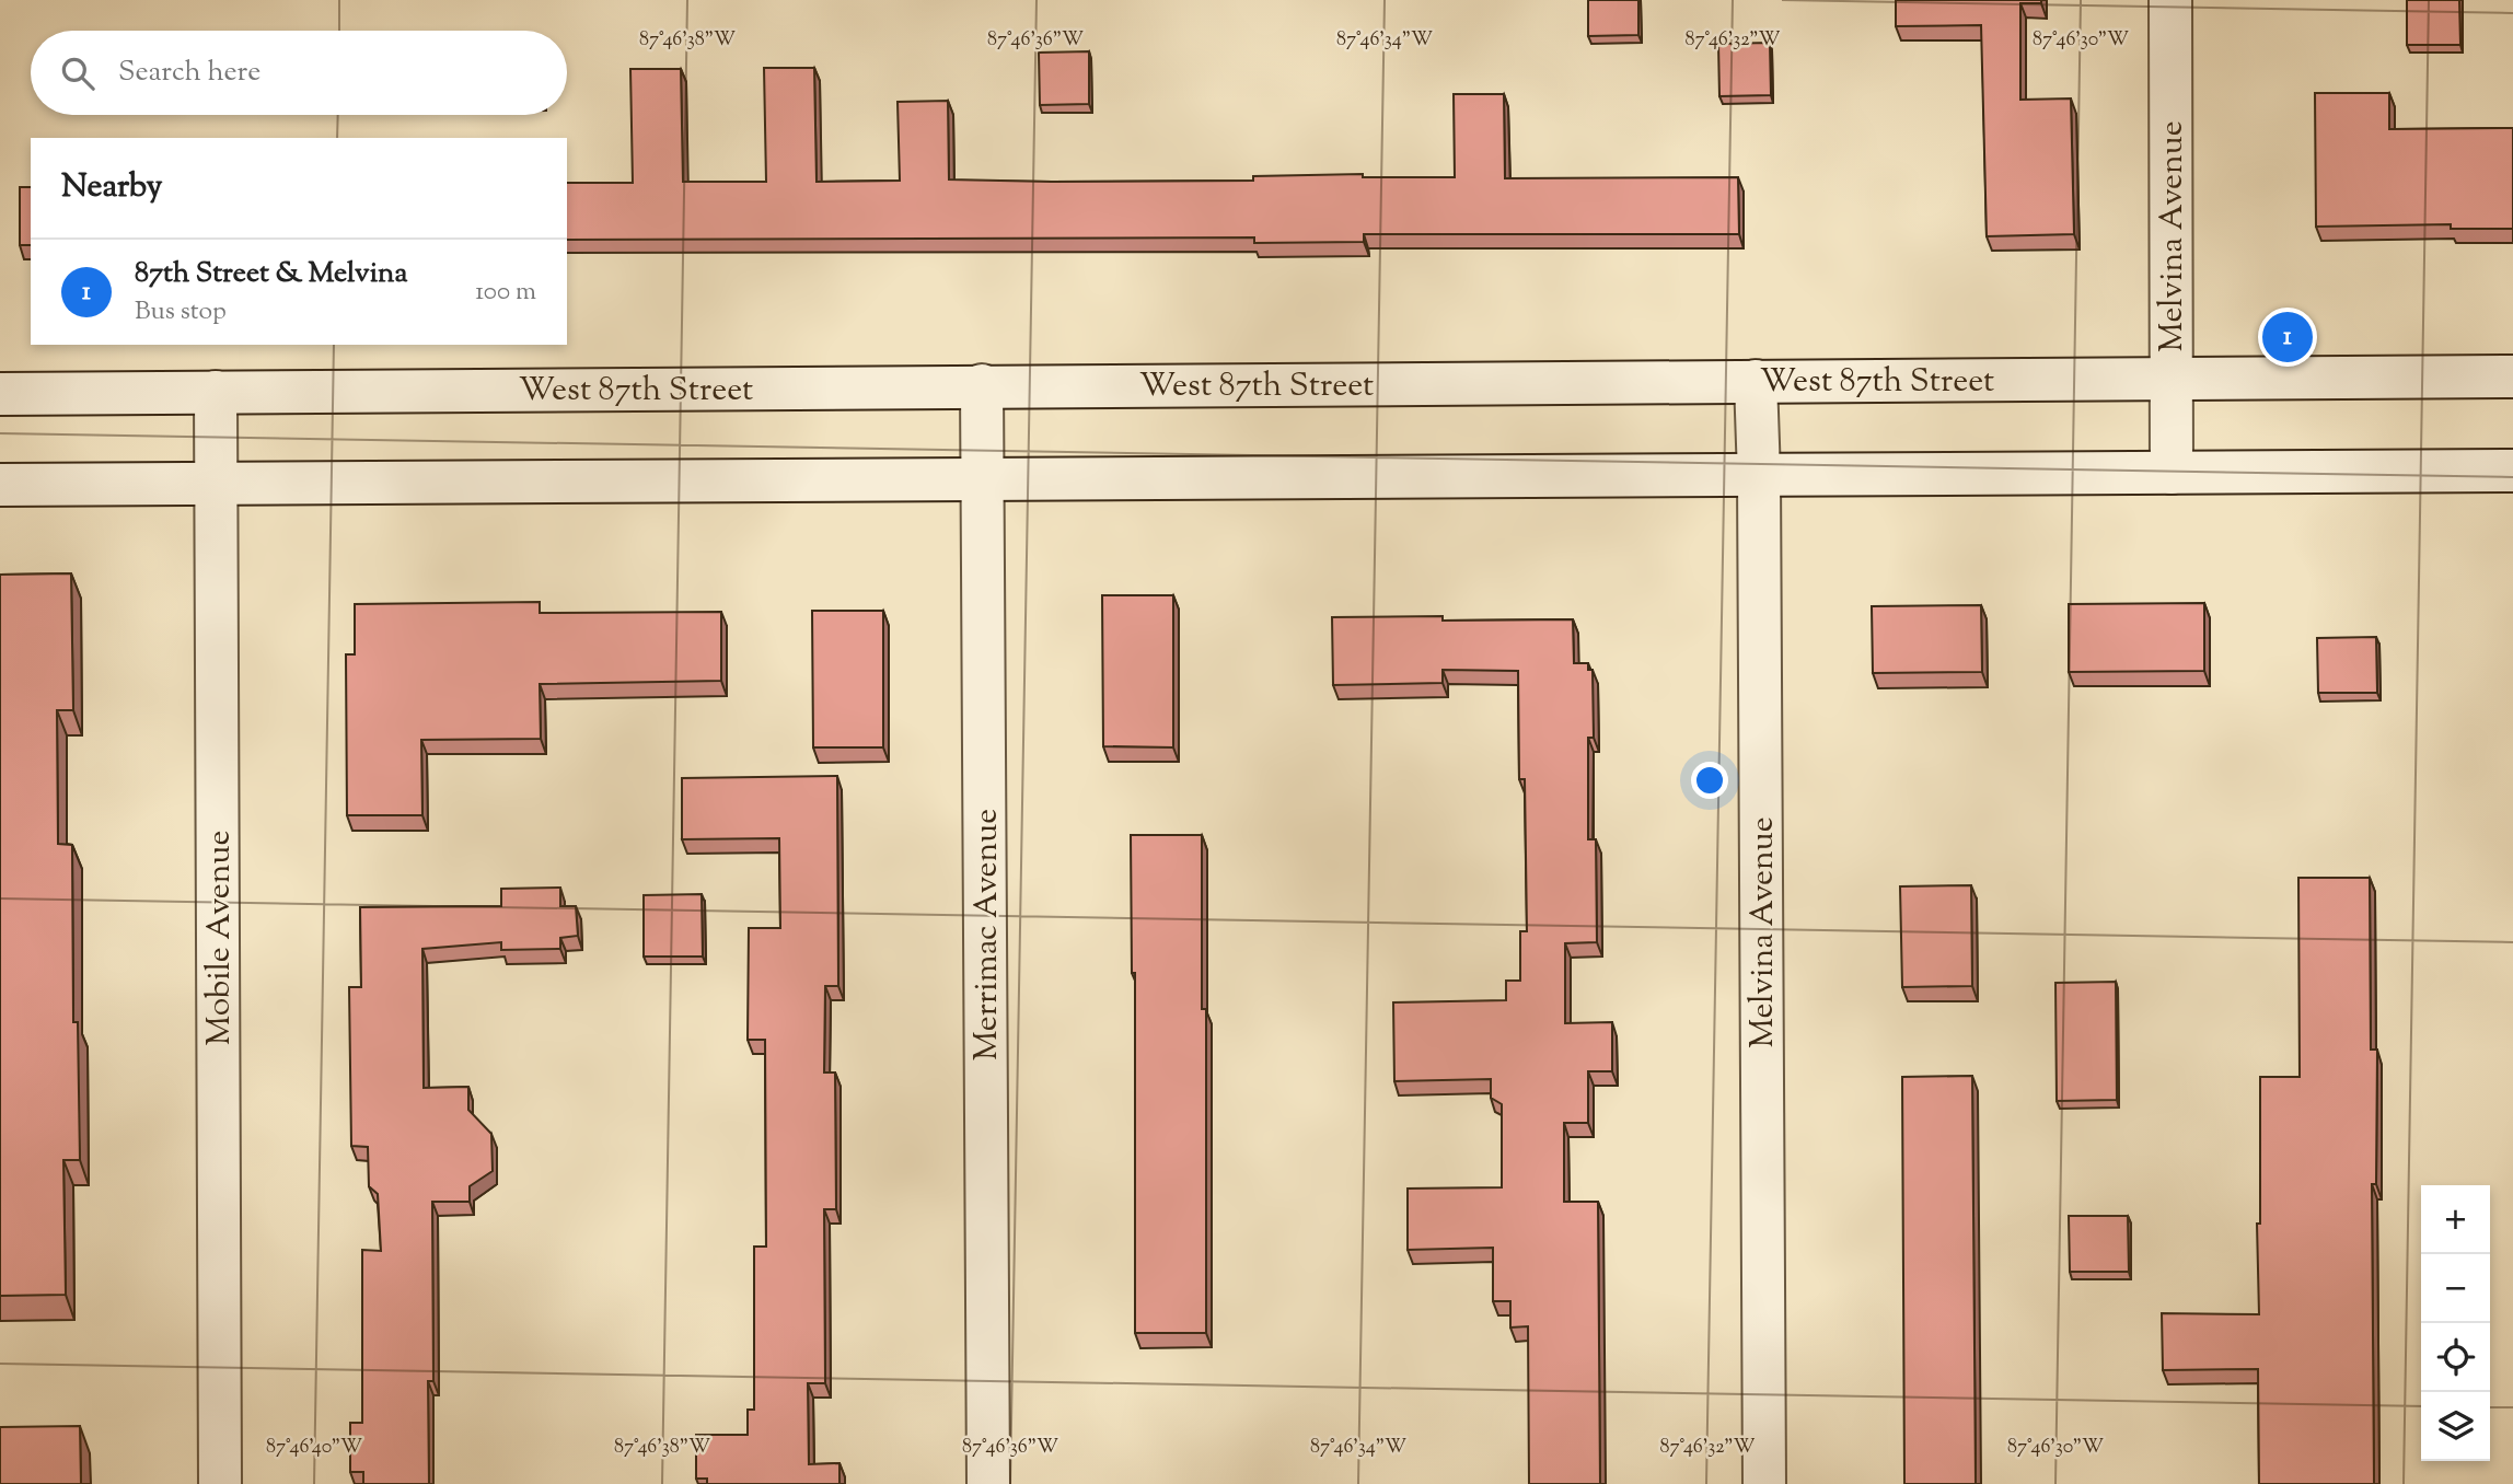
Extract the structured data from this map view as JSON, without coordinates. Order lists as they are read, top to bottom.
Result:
{
  "streets": {
    "main road": [
      "Melvina Avenue",
      "West 87th Street",
      "Merrimac Avenue",
      "Mobile Avenue"
    ]
  },
  "crossings": [
    ["Melvina Avenue", "West 87th Street"],
    ["West 87th Street", "Merrimac Avenue"],
    ["West 87th Street", "Mobile Avenue"]
  ],
  "page": {
    "search": "Search here",
    "heading": "Nearby",
    "list": [
      {
        "mark": "1",
        "name": "87th Street & Melvina",
        "note": "Bus stop",
        "value": "100 m"
      }
    ],
    "pins": "1",
    "map_buttons": ["+", "−"]
  },
  "coordinates": [
    "87°46'38\"W",
    "87°46'36\"W",
    "87°46'34\"W",
    "87°46'32\"W",
    "87°46'30\"W",
    "87°46'40\"W"
  ]
}
